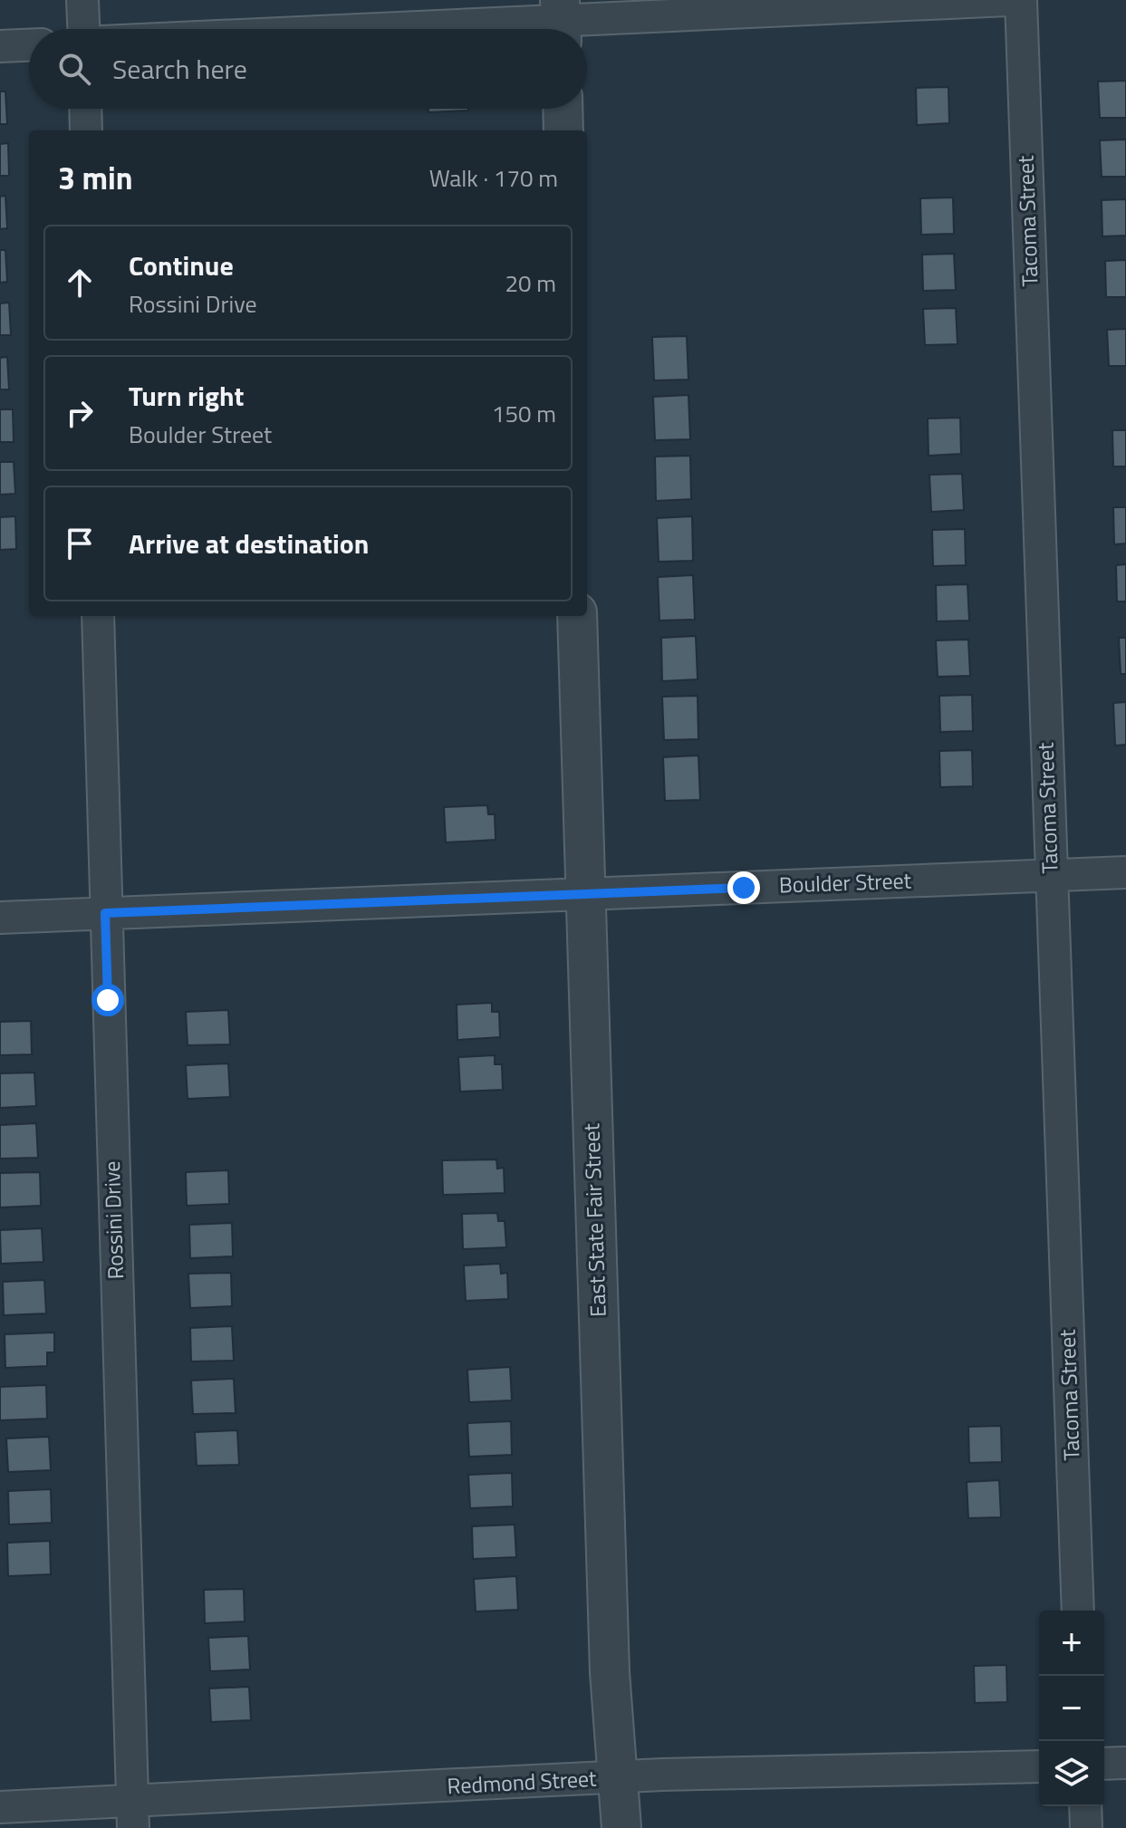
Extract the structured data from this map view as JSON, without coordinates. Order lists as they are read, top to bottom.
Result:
{
  "streets": {
    "street": [
      "Tacoma Street",
      "Boulder Street",
      "Rossini Drive",
      "East State Fair Street",
      "Redmond Street"
    ]
  },
  "crossings": [
    ["Tacoma Street", "Boulder Street"],
    ["Boulder Street", "Rossini Drive"],
    ["Boulder Street", "East State Fair Street"],
    ["Rossini Drive", "Redmond Street"],
    ["East State Fair Street", "Redmond Street"]
  ],
  "page": {
    "search": "Search here",
    "heading": ["3 min", "Walk · 170 m"],
    "list": [
      ["Continue", "Rossini Drive", "20 m"],
      ["Turn right", "Boulder Street", "150 m"],
      "Arrive at destination"
    ],
    "map_buttons": ["+", "−"]
  }
}
